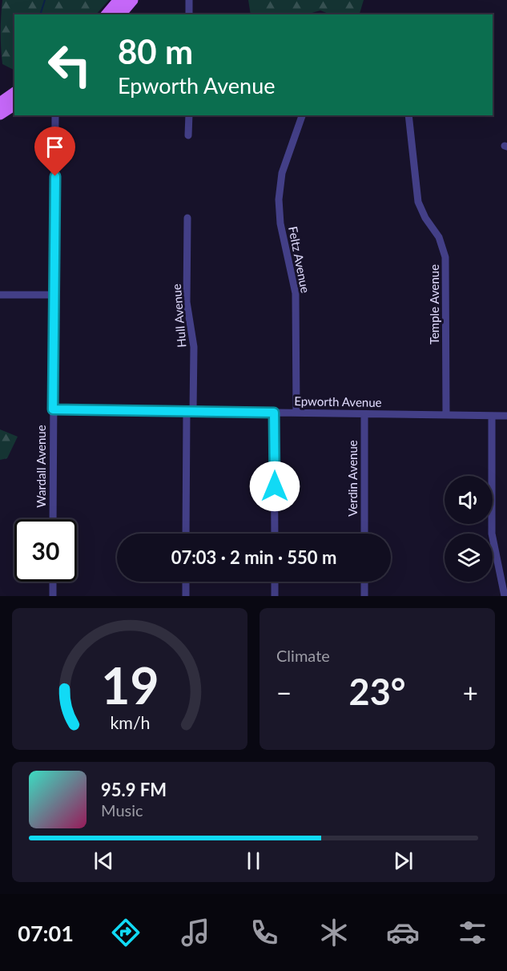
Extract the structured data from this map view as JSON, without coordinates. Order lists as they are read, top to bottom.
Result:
{
  "streets": {
    "street": [
      "Feltz Avenue",
      "Temple Avenue",
      "Hull Avenue",
      "Epworth Avenue",
      "Wardall Avenue",
      "Verdin Avenue"
    ]
  },
  "crossings": [
    ["Feltz Avenue", "Epworth Avenue"],
    ["Temple Avenue", "Epworth Avenue"],
    ["Hull Avenue", "Epworth Avenue"],
    ["Epworth Avenue", "Wardall Avenue"],
    ["Epworth Avenue", "Verdin Avenue"]
  ],
  "page": {
    "turn": ["80 m", "Epworth Avenue"],
    "limit": "30",
    "trip": "07:03 · 2 min · 550 m",
    "tile": "Climate",
    "heat": ["−", "23°", "+"],
    "song": ["95.9 FM", "Music"],
    "tabs": "07:01",
    "gauge": ["19", "km/h"]
  }
}
